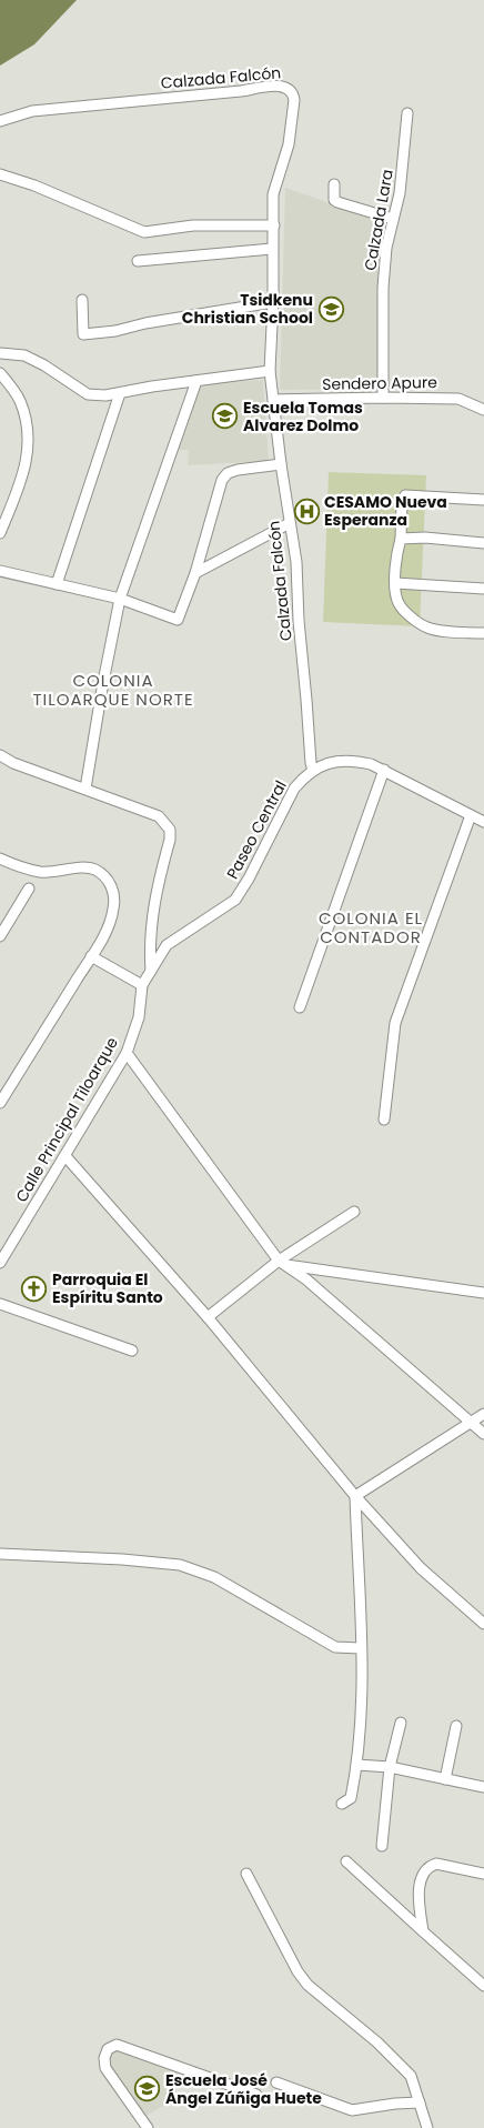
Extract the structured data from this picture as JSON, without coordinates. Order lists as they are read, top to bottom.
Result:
{
  "streets": {
    "street": [
      "Calzada Falcón",
      "Calzada Lara",
      "Sendero Apure",
      "Paseo Central",
      "Calle Principal Tiloarque"
    ]
  },
  "crossings": [
    ["Calzada Falcón", "Sendero Apure"],
    ["Calzada Falcón", "Paseo Central"],
    ["Calzada Lara", "Sendero Apure"],
    ["Paseo Central", "Calle Principal Tiloarque"]
  ],
  "districts": ["COLONIA TILOARQUE NORTE", "COLONIA EL CONTADOR"],
  "places": {
    "school or university": ["Tsidkenu Christian School", "Escuela Tomas Alvarez Dolmo", "Escuela José Ángel Zúñiga Huete"],
    "hospital": ["CESAMO Nueva Esperanza"],
    "church": ["Parroquia El Espíritu Santo"]
  }
}
